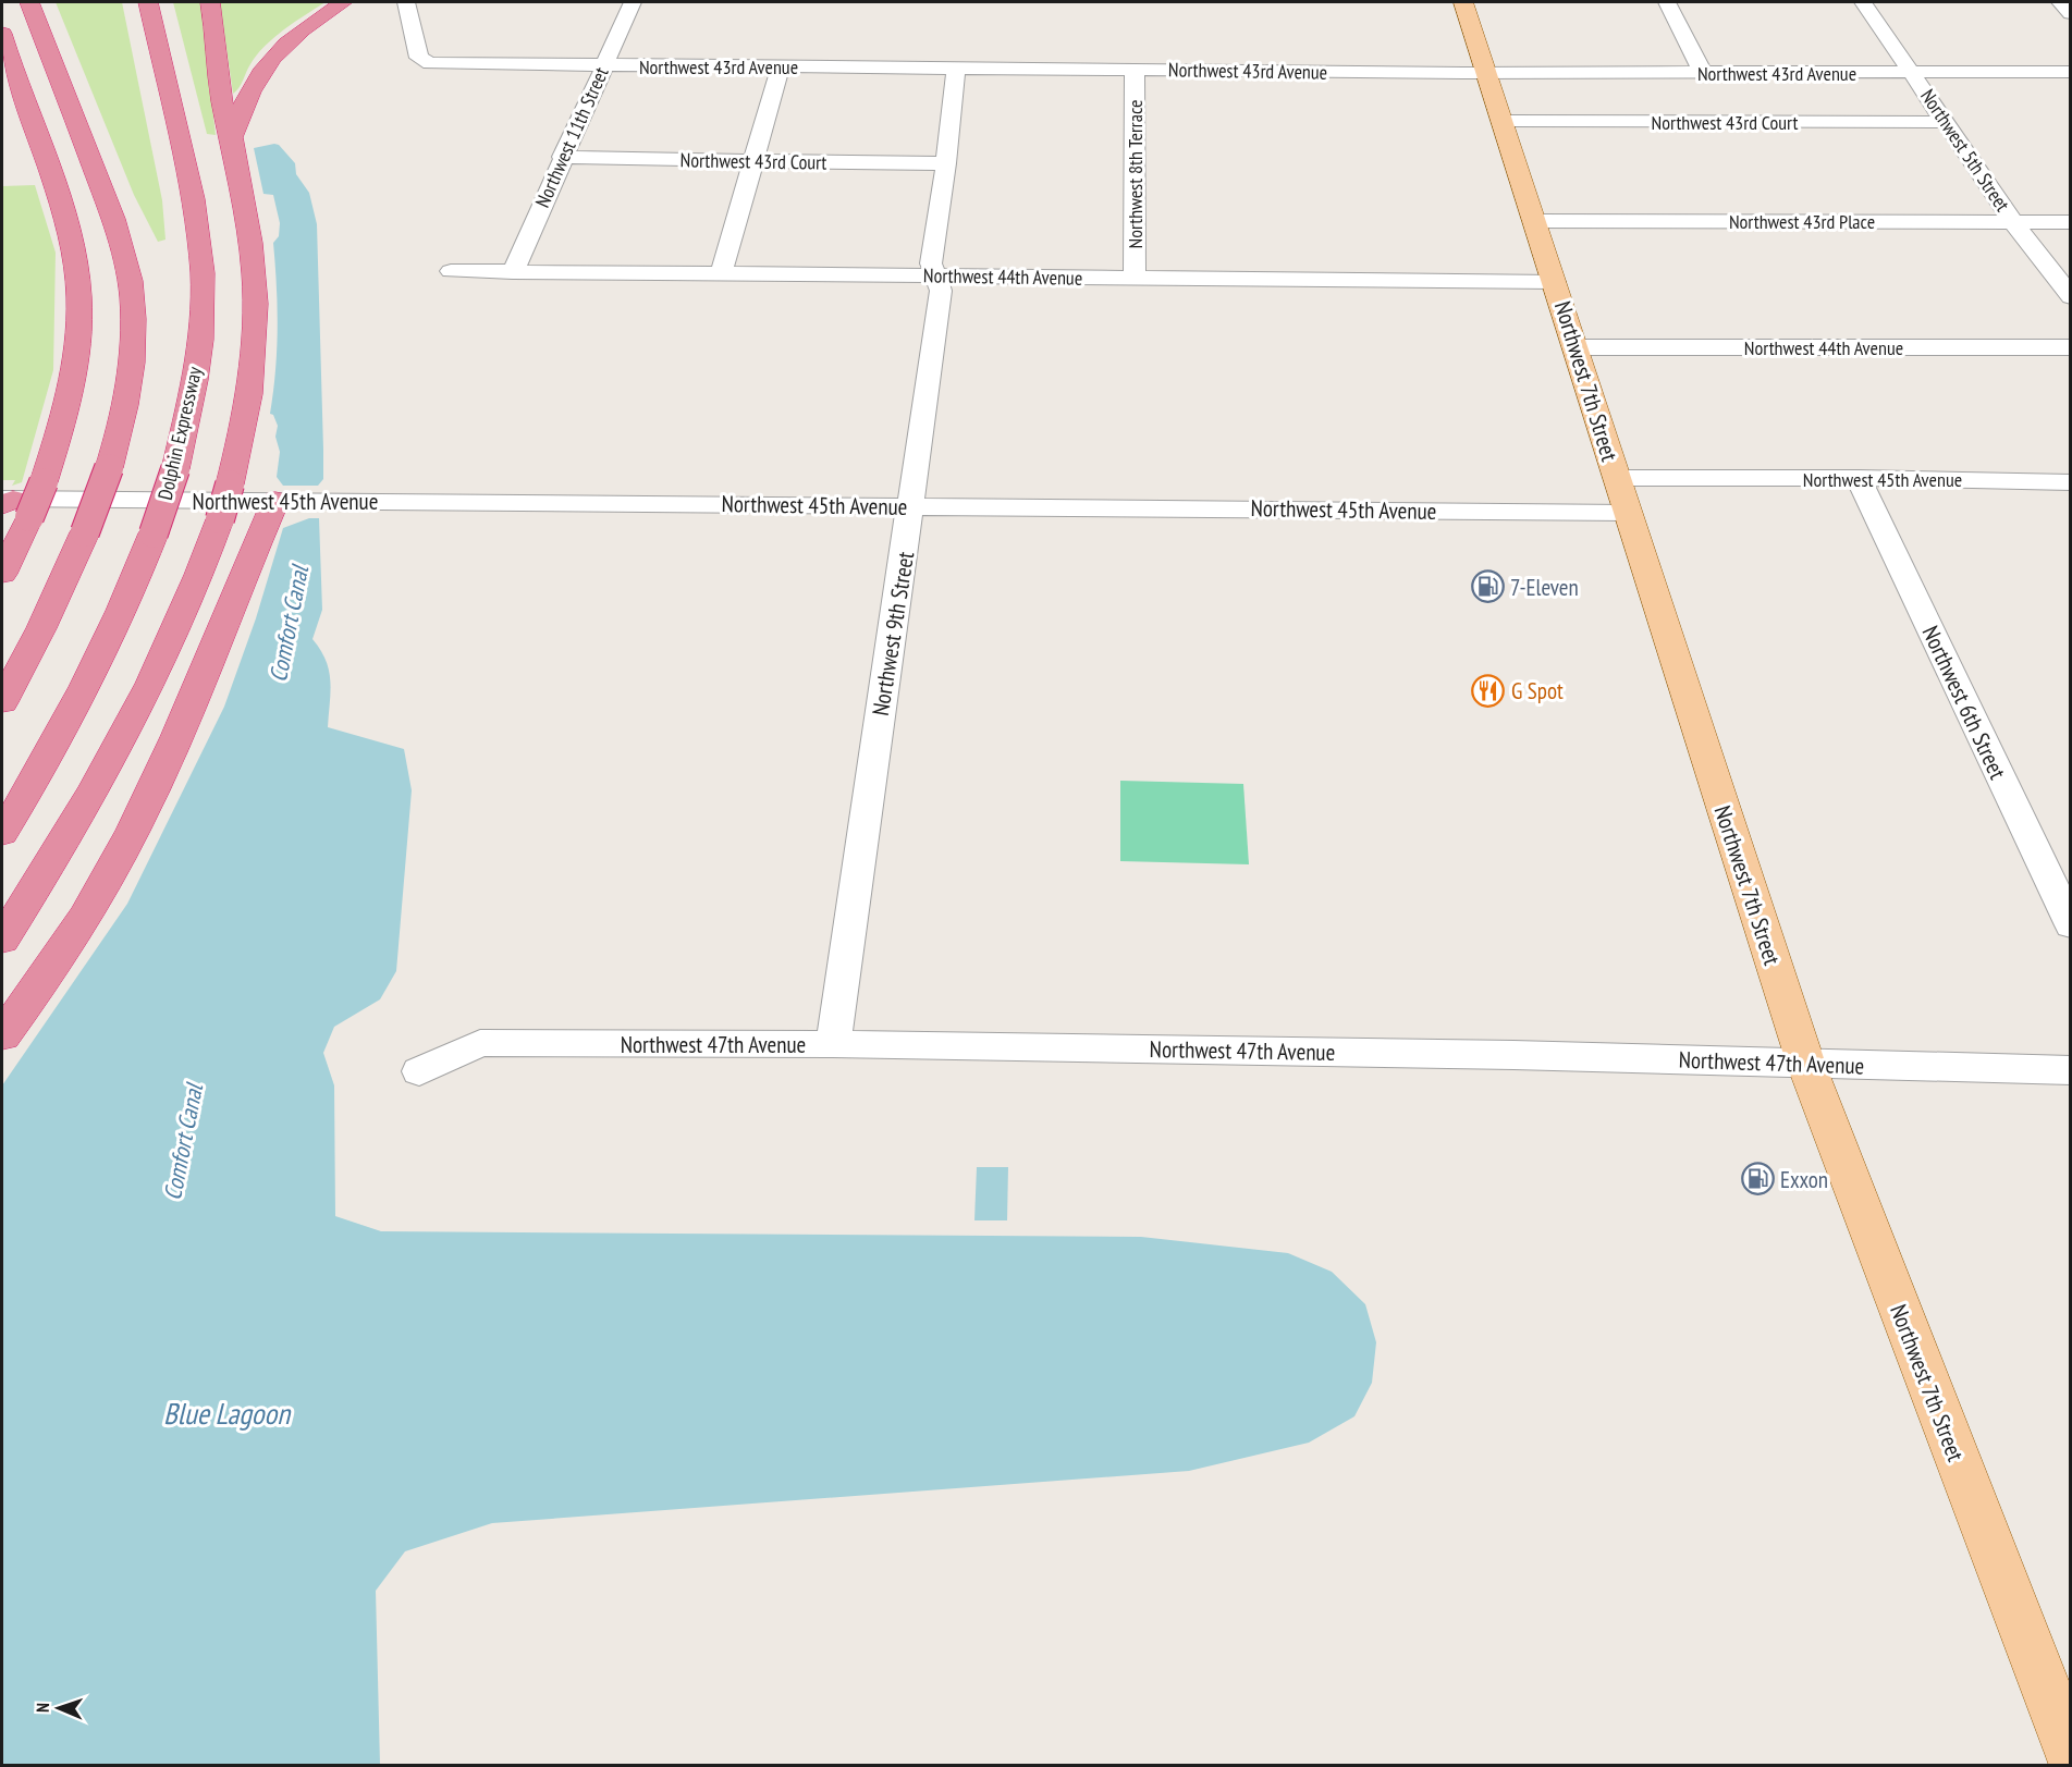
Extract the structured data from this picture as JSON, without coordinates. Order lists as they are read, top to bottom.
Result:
{
  "streets": {
    "highway": ["Dolphin Expressway"],
    "main road": ["Northwest 7th Street"],
    "street": [
      "Northwest 43rd Avenue",
      "Northwest 43rd Court",
      "Northwest 11th Street",
      "Northwest 5th Street",
      "Northwest 8th Terrace",
      "Northwest 43rd Place",
      "Northwest 44th Avenue",
      "Northwest 45th Avenue",
      "Northwest 9th Street",
      "Northwest 6th Street",
      "Northwest 47th Avenue"
    ]
  },
  "crossings": [
    ["Northwest 43rd Avenue", "Northwest 11th Street"],
    ["Northwest 43rd Avenue", "Northwest 5th Street"],
    ["Northwest 43rd Avenue", "Northwest 8th Terrace"],
    ["Northwest 43rd Avenue", "Northwest 7th Street"],
    ["Northwest 43rd Avenue", "Northwest 9th Street"],
    ["Northwest 43rd Court", "Northwest 11th Street"],
    ["Northwest 43rd Court", "Northwest 5th Street"],
    ["Northwest 43rd Court", "Northwest 7th Street"],
    ["Northwest 43rd Court", "Northwest 9th Street"],
    ["Northwest 11th Street", "Northwest 44th Avenue"],
    ["Northwest 5th Street", "Northwest 43rd Place"],
    ["Northwest 8th Terrace", "Northwest 44th Avenue"],
    ["Northwest 43rd Place", "Northwest 7th Street"],
    ["Northwest 44th Avenue", "Northwest 7th Street"],
    ["Northwest 44th Avenue", "Northwest 9th Street"],
    ["Northwest 7th Street", "Northwest 45th Avenue"],
    ["Northwest 7th Street", "Northwest 47th Avenue"],
    ["Northwest 45th Avenue", "Northwest 9th Street"],
    ["Northwest 45th Avenue", "Northwest 6th Street"],
    ["Northwest 9th Street", "Northwest 47th Avenue"]
  ],
  "water": ["Comfort Canal", "Blue Lagoon"],
  "places": {
    "fuel station": ["7-Eleven", "Exxon"],
    "restaurant": ["G Spot"]
  },
  "north": "left"
}
